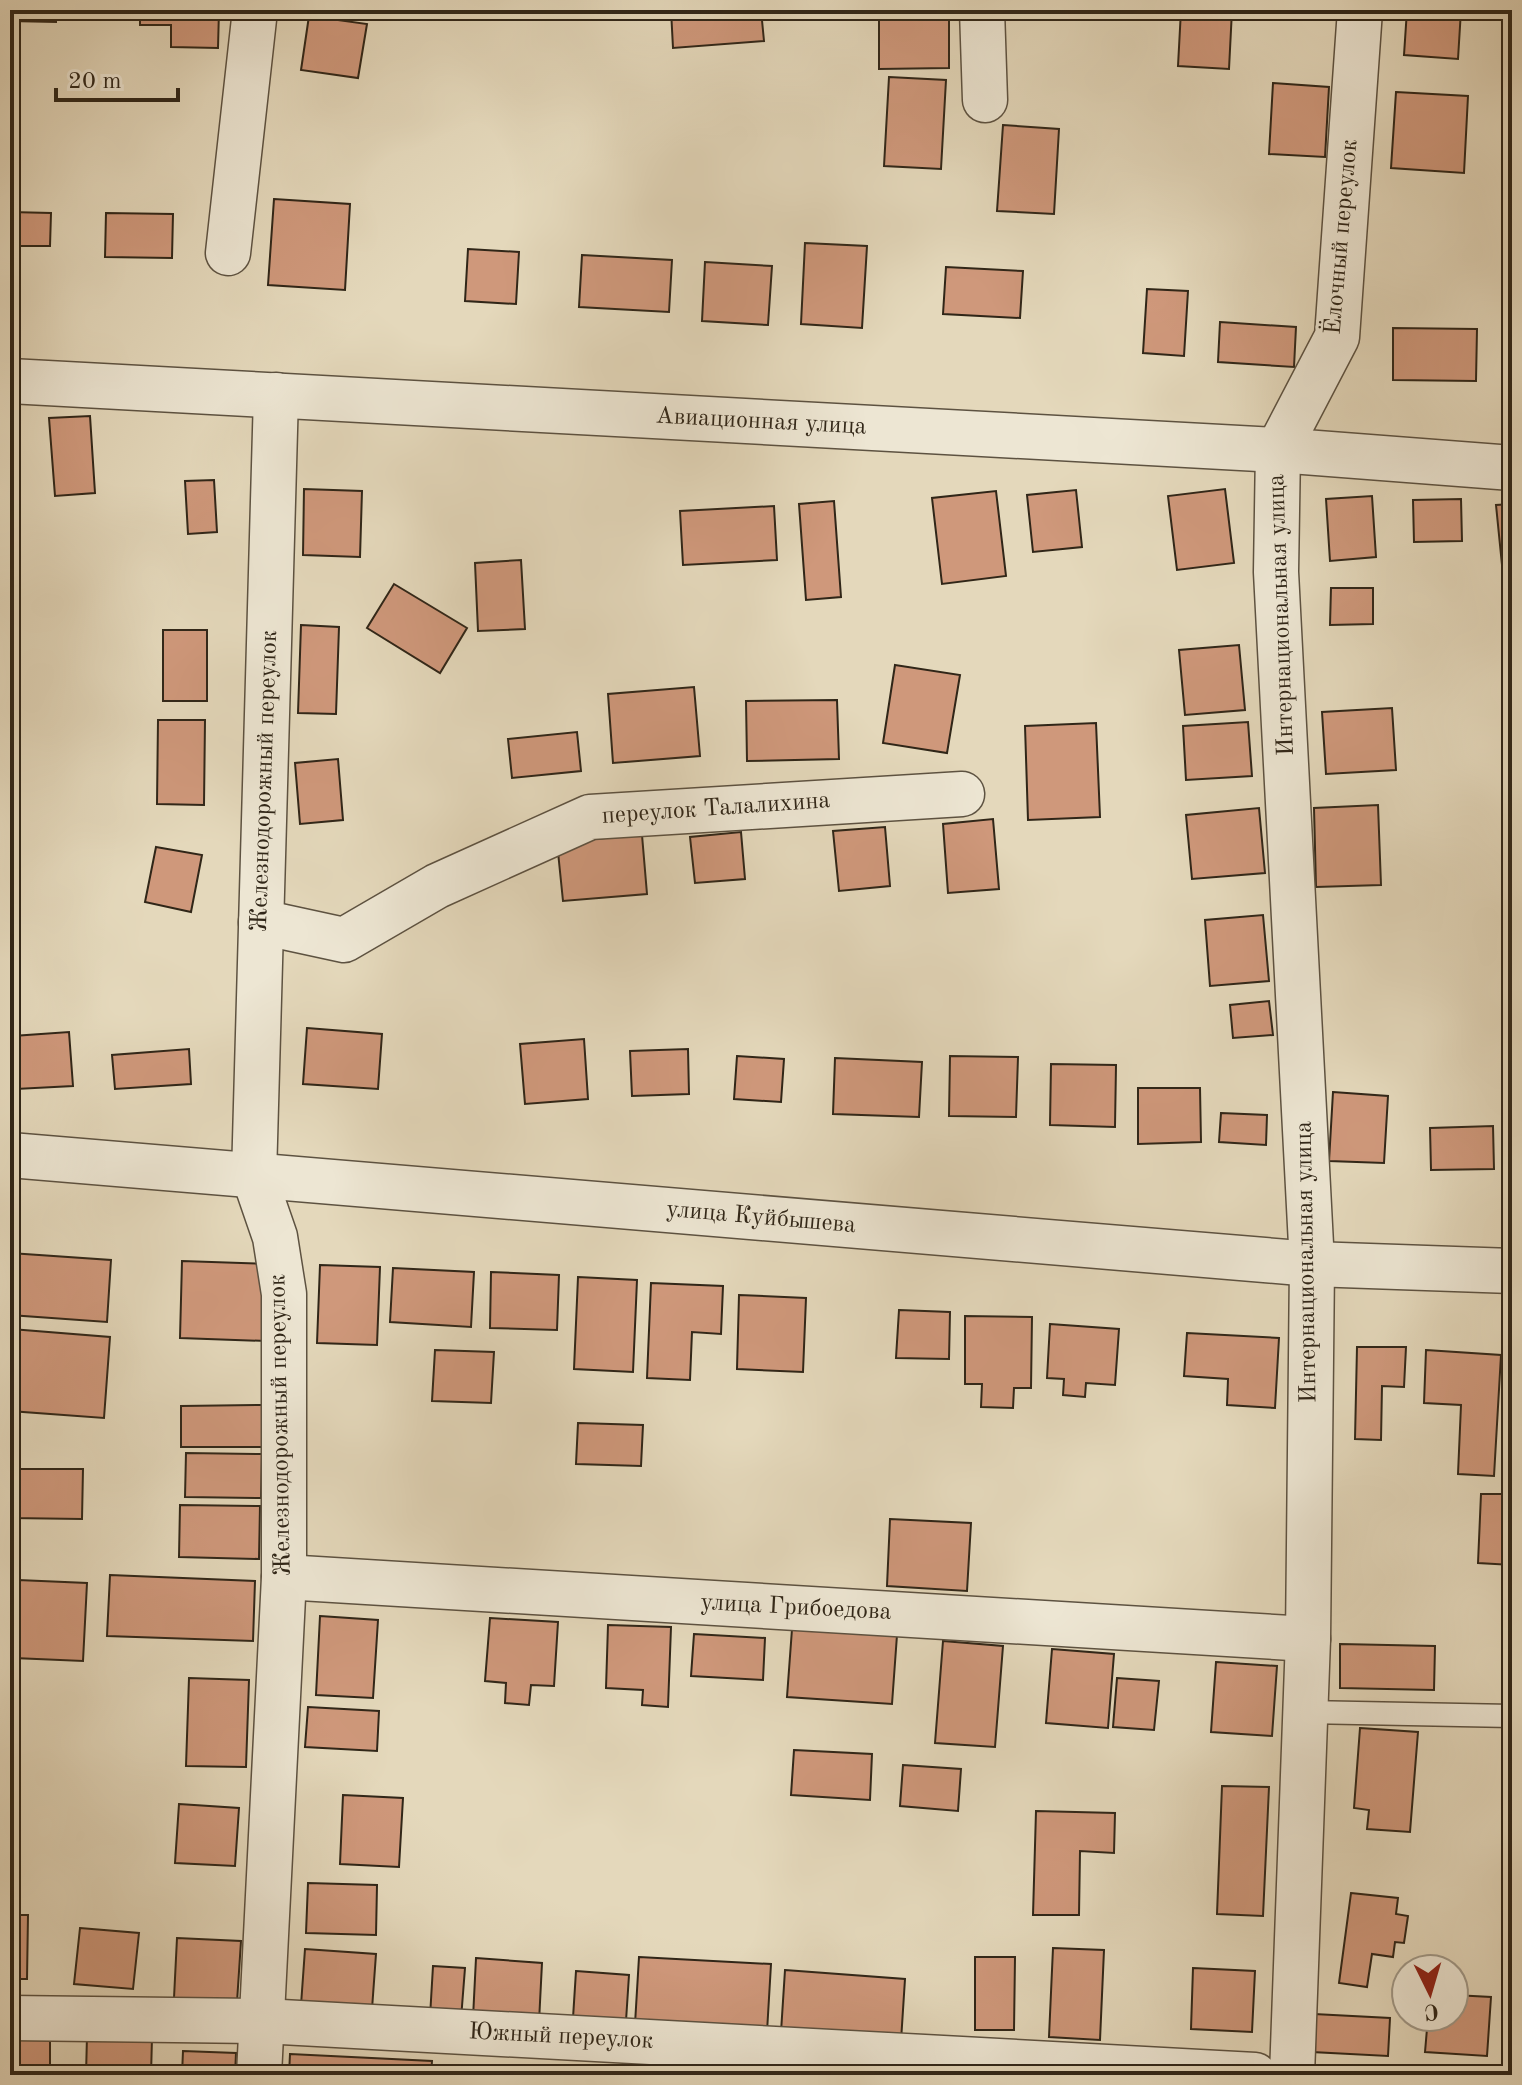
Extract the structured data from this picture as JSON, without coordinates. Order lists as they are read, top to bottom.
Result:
{
  "streets": {
    "street": [
      "Ёлочный переулок",
      "Авиационная улица",
      "Интернациональная улица",
      "Железнодорожный переулок",
      "переулок Талалихина",
      "улица Куйбышева",
      "улица Грибоедова",
      "Южный переулок"
    ]
  },
  "crossings": [
    ["Ёлочный переулок", "Авиационная улица"],
    ["Ёлочный переулок", "Интернациональная улица"],
    ["Авиационная улица", "Интернациональная улица"],
    ["Авиационная улица", "Железнодорожный переулок"],
    ["Интернациональная улица", "улица Куйбышева"],
    ["Интернациональная улица", "улица Грибоедова"],
    ["Железнодорожный переулок", "переулок Талалихина"],
    ["Железнодорожный переулок", "улица Куйбышева"],
    ["Железнодорожный переулок", "улица Грибоедова"],
    ["Железнодорожный переулок", "Южный переулок"]
  ],
  "scale_bar": "20 m",
  "north": "bottom"
}
